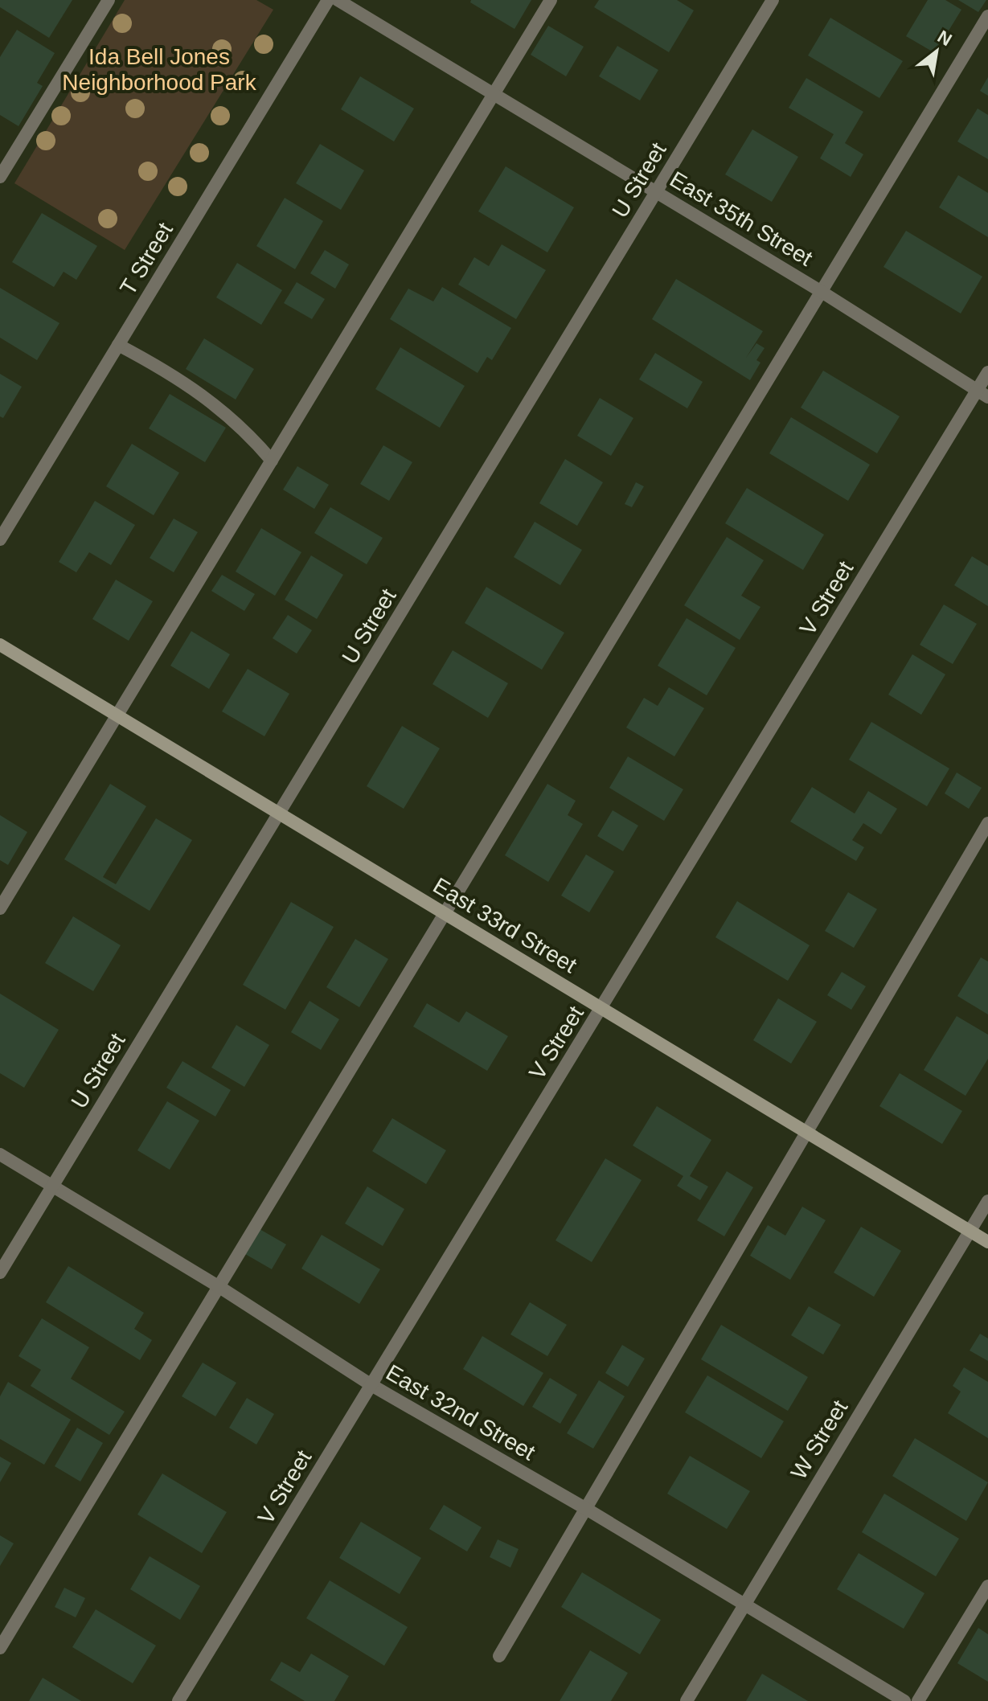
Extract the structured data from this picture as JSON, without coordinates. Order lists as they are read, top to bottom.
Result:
{
  "streets": {
    "street": [
      "U Street",
      "East 35th Street",
      "T Street",
      "V Street",
      "East 33rd Street",
      "East 32nd Street",
      "W Street"
    ]
  },
  "crossings": [
    ["U Street", "East 35th Street"],
    ["U Street", "East 33rd Street"],
    ["U Street", "East 32nd Street"],
    ["East 35th Street", "V Street"],
    ["V Street", "East 33rd Street"],
    ["V Street", "East 32nd Street"],
    ["East 33rd Street", "W Street"],
    ["East 32nd Street", "W Street"]
  ],
  "parks": ["Ida Bell Jones Neighborhood Park"],
  "north": "top right"
}
